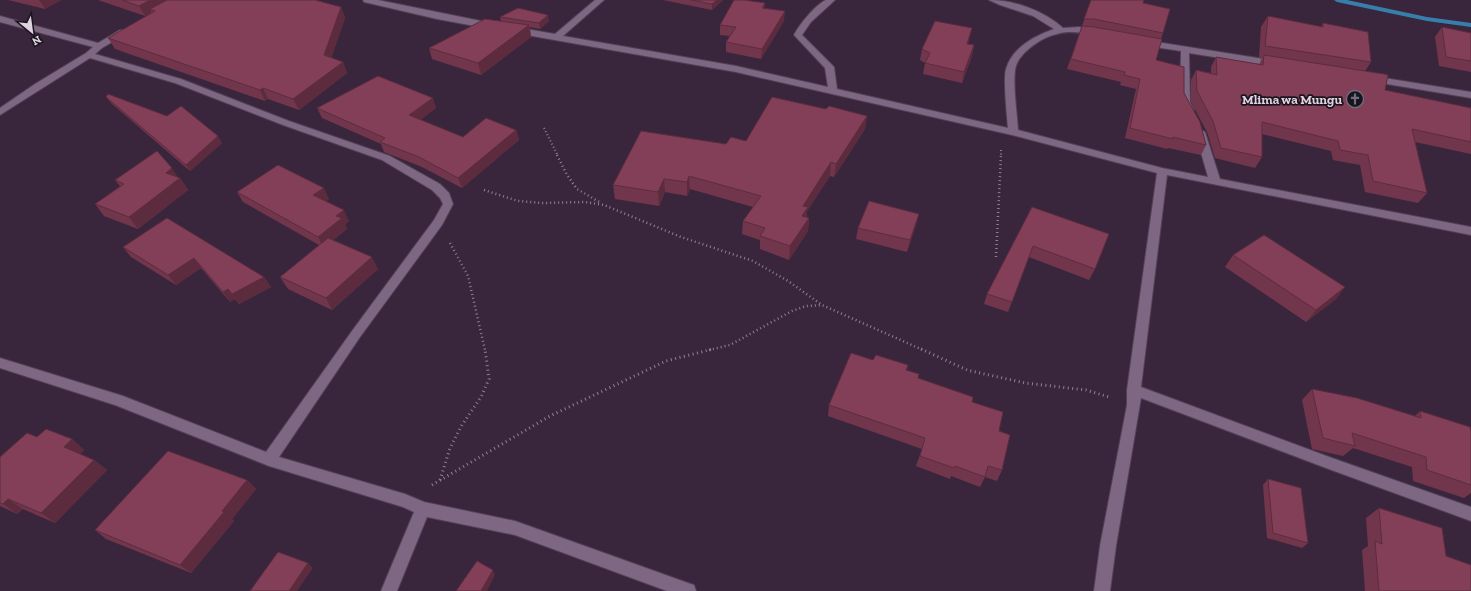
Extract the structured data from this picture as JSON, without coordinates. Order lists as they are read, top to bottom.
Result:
{
  "places": {
    "church": ["Mlima wa Mungu"]
  },
  "north": "bottom right"
}
